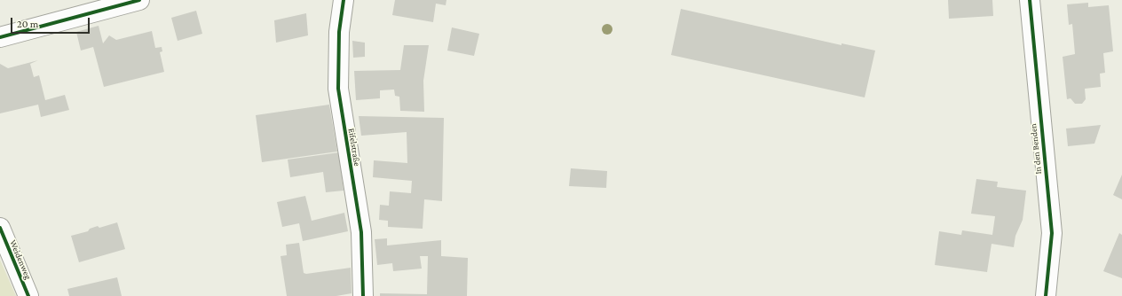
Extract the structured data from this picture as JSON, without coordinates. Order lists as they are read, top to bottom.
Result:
{
  "streets": {
    "street": ["Eifelstraße", "In den Benden", "Weidenweg"]
  },
  "scale_bar": "20 m"
}
